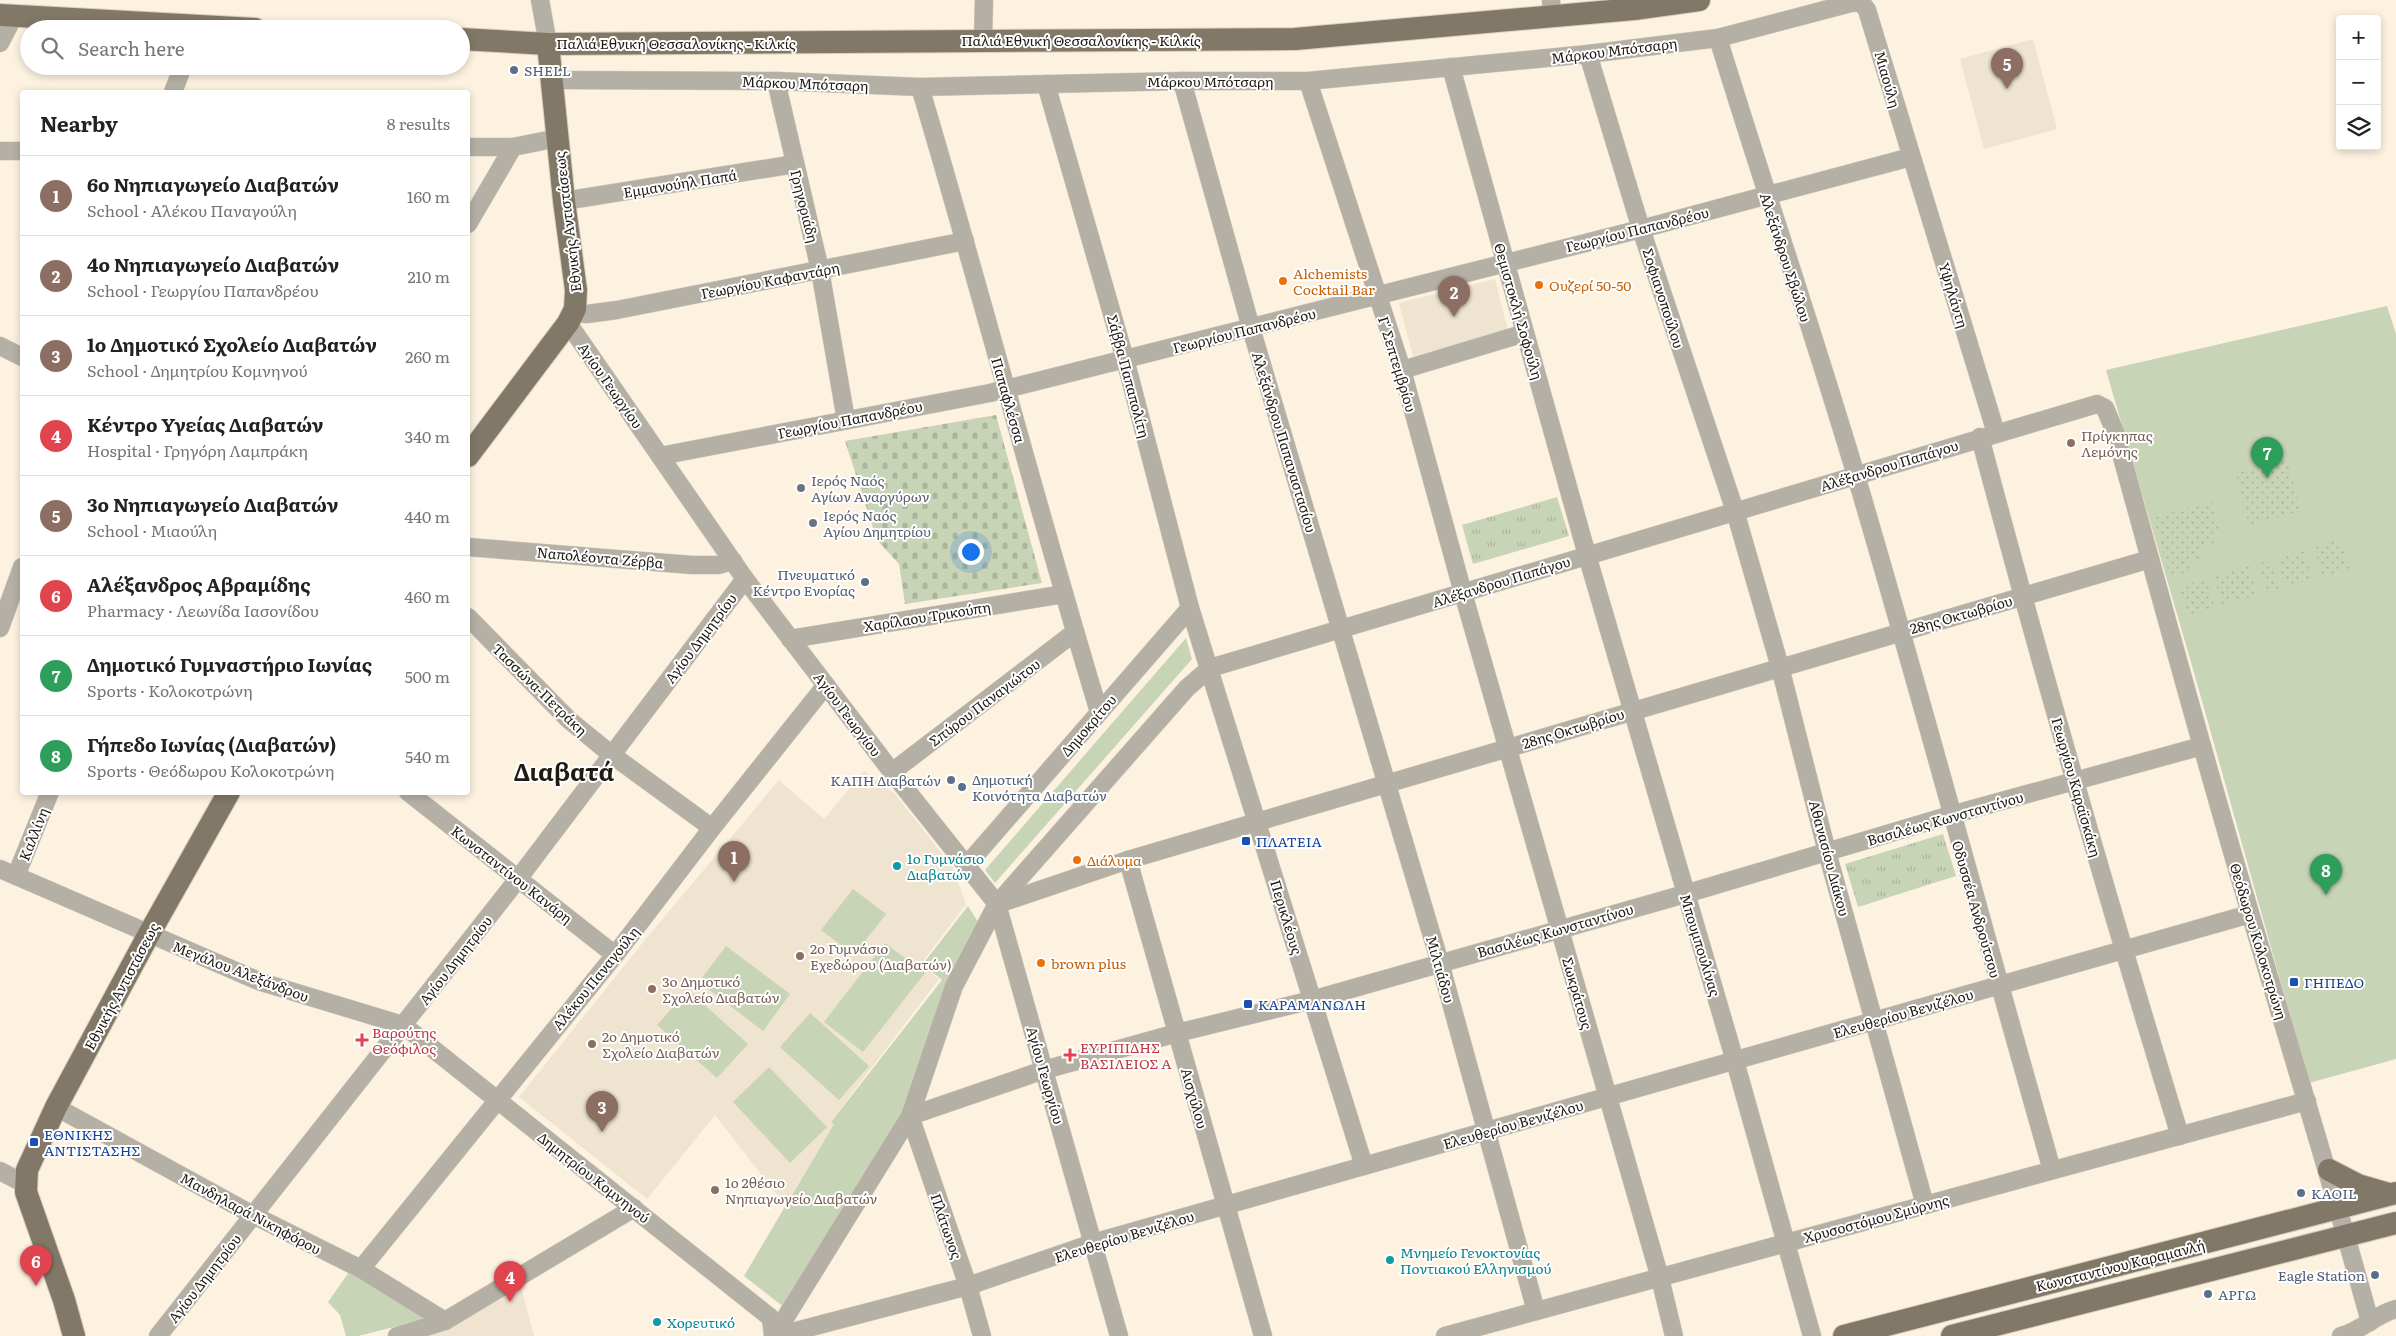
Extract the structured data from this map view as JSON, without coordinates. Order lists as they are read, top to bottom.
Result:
{
  "streets": {
    "main road": ["Παλιά Εθνική Θεσσαλονίκης - Κιλκίς", "Εθνικής Αντιστάσεως", "Κωνσταντίνου Καραμανλή"],
    "street": [
      "Μάρκου Μπότσαρη",
      "Μιαούλη",
      "Εμμανούηλ Παπά",
      "Γρηγοριάδη",
      "Γεωργίου Παπανδρέου",
      "Αλεξάνδρου Σβώλου",
      "Γεωργίου Καφαντάρη",
      "Υψηλάντη",
      "Σοφιανοπούλου",
      "Θεμιστοκλή Σοφούλη",
      "Γ' Σεπτεμβρίου",
      "Σάββα Παπαπολίτη",
      "Αγίου Γεωργίου",
      "Παπαφλέσσα",
      "Αλεξάνδρου Παπαναστασίου",
      "Αλέξανδρου Παπάγου",
      "Ναπολέοντα Ζέρβα",
      "28ης Οκτωβρίου",
      "Χαρίλαου Τρικούπη",
      "Αγίου Δημητρίου",
      "Τασσώνα-Πετράκη",
      "Σπύρου Παναγιώτου",
      "Δημοκρίτου",
      "Γεωργίου Καραϊσκάκη",
      "Βασιλέως Κωνσταντίνου",
      "Καλλίνη",
      "Αθανασίου Διάκου",
      "Κωνσταντίνου Κανάρη",
      "Οδυσσέα Ανδρούτσου",
      "Περικλέους",
      "Θεόδωρου Κολοκοτρώνη",
      "Μπουμπουλίνας",
      "Μιλτιάδου",
      "Μεγάλου Αλεξάνδρου",
      "Αλέκου Παναγούλη",
      "Σωκράτους",
      "Ελευθερίου Βενιζέλου",
      "Αισχύλου",
      "Δημητρίου Κομνηνού",
      "Μανδηλαρά Νικηφόρου",
      "Χρυσοστόμου Σμύρνης",
      "Πλάτωνος"
    ]
  },
  "crossings": [
    ["Παλιά Εθνική Θεσσαλονίκης - Κιλκίς", "Εθνικής Αντιστάσεως"],
    ["Μάρκου Μπότσαρη", "Μιαούλη"],
    ["Μάρκου Μπότσαρη", "Γρηγοριάδη"],
    ["Μάρκου Μπότσαρη", "Εθνικής Αντιστάσεως"],
    ["Μάρκου Μπότσαρη", "Αλεξάνδρου Σβώλου"],
    ["Μάρκου Μπότσαρη", "Σοφιανοπούλου"],
    ["Μάρκου Μπότσαρη", "Θεμιστοκλή Σοφούλη"],
    ["Μάρκου Μπότσαρη", "Γ' Σεπτεμβρίου"],
    ["Μάρκου Μπότσαρη", "Σάββα Παπαπολίτη"],
    ["Μάρκου Μπότσαρη", "Παπαφλέσσα"],
    ["Μάρκου Μπότσαρη", "Αλεξάνδρου Παπαναστασίου"],
    ["Μιαούλη", "Γεωργίου Παπανδρέου"],
    ["Μιαούλη", "Υψηλάντη"],
    ["Εμμανούηλ Παπά", "Γρηγοριάδη"],
    ["Εμμανούηλ Παπά", "Εθνικής Αντιστάσεως"],
    ["Γρηγοριάδη", "Γεωργίου Παπανδρέου"],
    ["Γρηγοριάδη", "Γεωργίου Καφαντάρη"],
    ["Εθνικής Αντιστάσεως", "Γεωργίου Καφαντάρη"],
    ["Εθνικής Αντιστάσεως", "Αγίου Γεωργίου"],
    ["Εθνικής Αντιστάσεως", "Μεγάλου Αλεξάνδρου"],
    ["Εθνικής Αντιστάσεως", "Μανδηλαρά Νικηφόρου"],
    ["Γεωργίου Παπανδρέου", "Αλεξάνδρου Σβώλου"],
    ["Γεωργίου Παπανδρέου", "Υψηλάντη"],
    ["Γεωργίου Παπανδρέου", "Σοφιανοπούλου"],
    ["Γεωργίου Παπανδρέου", "Θεμιστοκλή Σοφούλη"],
    ["Γεωργίου Παπανδρέου", "Γ' Σεπτεμβρίου"],
    ["Γεωργίου Παπανδρέου", "Σάββα Παπαπολίτη"],
    ["Γεωργίου Παπανδρέου", "Αγίου Γεωργίου"],
    ["Γεωργίου Παπανδρέου", "Παπαφλέσσα"],
    ["Γεωργίου Παπανδρέου", "Αλεξάνδρου Παπαναστασίου"],
    ["Αλεξάνδρου Σβώλου", "Αλέξανδρου Παπάγου"],
    ["Αλεξάνδρου Σβώλου", "Οδυσσέα Ανδρούτσου"],
    ["Γεωργίου Καφαντάρη", "Αγίου Γεωργίου"],
    ["Γεωργίου Καφαντάρη", "Παπαφλέσσα"],
    ["Υψηλάντη", "Αλέξανδρου Παπάγου"],
    ["Υψηλάντη", "Γεωργίου Καραϊσκάκη"],
    ["Σοφιανοπούλου", "Αλέξανδρου Παπάγου"],
    ["Σοφιανοπούλου", "Αθανασίου Διάκου"],
    ["Θεμιστοκλή Σοφούλη", "Αλέξανδρου Παπάγου"],
    ["Θεμιστοκλή Σοφούλη", "Μπουμπουλίνας"],
    ["Γ' Σεπτεμβρίου", "Αλέξανδρου Παπάγου"],
    ["Γ' Σεπτεμβρίου", "Σωκράτους"],
    ["Σάββα Παπαπολίτη", "Αλέξανδρου Παπάγου"],
    ["Σάββα Παπαπολίτη", "Δημοκρίτου"],
    ["Σάββα Παπαπολίτη", "Περικλέους"],
    ["Αγίου Γεωργίου", "Αλέξανδρου Παπάγου"],
    ["Αγίου Γεωργίου", "Ναπολέοντα Ζέρβα"],
    ["Αγίου Γεωργίου", "28ης Οκτωβρίου"],
    ["Αγίου Γεωργίου", "Χαρίλαου Τρικούπη"],
    ["Αγίου Γεωργίου", "Αγίου Δημητρίου"],
    ["Αγίου Γεωργίου", "Σπύρου Παναγιώτου"],
    ["Αγίου Γεωργίου", "Δημοκρίτου"],
    ["Αγίου Γεωργίου", "Βασιλέως Κωνσταντίνου"],
    ["Αγίου Γεωργίου", "Αλέκου Παναγούλη"],
    ["Αγίου Γεωργίου", "Ελευθερίου Βενιζέλου"],
    ["Παπαφλέσσα", "Χαρίλαου Τρικούπη"],
    ["Παπαφλέσσα", "Σπύρου Παναγιώτου"],
    ["Παπαφλέσσα", "Δημοκρίτου"],
    ["Αλεξάνδρου Παπαναστασίου", "Αλέξανδρου Παπάγου"],
    ["Αλεξάνδρου Παπαναστασίου", "Μιλτιάδου"],
    ["Αλέξανδρου Παπάγου", "28ης Οκτωβρίου"],
    ["Αλέξανδρου Παπάγου", "Γεωργίου Καραϊσκάκη"],
    ["Αλέξανδρου Παπάγου", "Βασιλέως Κωνσταντίνου"],
    ["Αλέξανδρου Παπάγου", "Αθανασίου Διάκου"],
    ["Αλέξανδρου Παπάγου", "Οδυσσέα Ανδρούτσου"],
    ["Αλέξανδρου Παπάγου", "Περικλέους"],
    ["Αλέξανδρου Παπάγου", "Θεόδωρου Κολοκοτρώνη"],
    ["Αλέξανδρου Παπάγου", "Μπουμπουλίνας"],
    ["Αλέξανδρου Παπάγου", "Μιλτιάδου"],
    ["Αλέξανδρου Παπάγου", "Σωκράτους"],
    ["Αλέξανδρου Παπάγου", "Ελευθερίου Βενιζέλου"],
    ["Αλέξανδρου Παπάγου", "Δημητρίου Κομνηνού"],
    ["Αλέξανδρου Παπάγου", "Πλάτωνος"],
    ["28ης Οκτωβρίου", "Γεωργίου Καραϊσκάκη"],
    ["28ης Οκτωβρίου", "Αθανασίου Διάκου"],
    ["28ης Οκτωβρίου", "Οδυσσέα Ανδρούτσου"],
    ["28ης Οκτωβρίου", "Περικλέους"],
    ["28ης Οκτωβρίου", "Θεόδωρου Κολοκοτρώνη"],
    ["28ης Οκτωβρίου", "Μπουμπουλίνας"],
    ["28ης Οκτωβρίου", "Μιλτιάδου"],
    ["28ης Οκτωβρίου", "Σωκράτους"],
    ["28ης Οκτωβρίου", "Αισχύλου"],
    ["Αγίου Δημητρίου", "Τασσώνα-Πετράκη"],
    ["Αγίου Δημητρίου", "Κωνσταντίνου Κανάρη"],
    ["Αγίου Δημητρίου", "Μεγάλου Αλεξάνδρου"],
    ["Αγίου Δημητρίου", "Δημητρίου Κομνηνού"],
    ["Αγίου Δημητρίου", "Μανδηλαρά Νικηφόρου"],
    ["Τασσώνα-Πετράκη", "Αλέκου Παναγούλη"],
    ["Γεωργίου Καραϊσκάκη", "Βασιλέως Κωνσταντίνου"],
    ["Γεωργίου Καραϊσκάκη", "Ελευθερίου Βενιζέλου"],
    ["Γεωργίου Καραϊσκάκη", "Χρυσοστόμου Σμύρνης"],
    ["Βασιλέως Κωνσταντίνου", "Αθανασίου Διάκου"],
    ["Βασιλέως Κωνσταντίνου", "Οδυσσέα Ανδρούτσου"],
    ["Βασιλέως Κωνσταντίνου", "Περικλέους"],
    ["Βασιλέως Κωνσταντίνου", "Θεόδωρου Κολοκοτρώνη"],
    ["Βασιλέως Κωνσταντίνου", "Μπουμπουλίνας"],
    ["Βασιλέως Κωνσταντίνου", "Μιλτιάδου"],
    ["Βασιλέως Κωνσταντίνου", "Σωκράτους"],
    ["Βασιλέως Κωνσταντίνου", "Αισχύλου"],
    ["Βασιλέως Κωνσταντίνου", "Πλάτωνος"],
    ["Καλλίνη", "Μεγάλου Αλεξάνδρου"],
    ["Αθανασίου Διάκου", "Ελευθερίου Βενιζέλου"],
    ["Αθανασίου Διάκου", "Χρυσοστόμου Σμύρνης"],
    ["Κωνσταντίνου Κανάρη", "Αλέκου Παναγούλη"],
    ["Οδυσσέα Ανδρούτσου", "Ελευθερίου Βενιζέλου"],
    ["Οδυσσέα Ανδρούτσου", "Χρυσοστόμου Σμύρνης"],
    ["Περικλέους", "Ελευθερίου Βενιζέλου"],
    ["Θεόδωρου Κολοκοτρώνη", "Ελευθερίου Βενιζέλου"],
    ["Θεόδωρου Κολοκοτρώνη", "Χρυσοστόμου Σμύρνης"],
    ["Θεόδωρου Κολοκοτρώνη", "Κωνσταντίνου Καραμανλή"],
    ["Μπουμπουλίνας", "Ελευθερίου Βενιζέλου"],
    ["Μπουμπουλίνας", "Χρυσοστόμου Σμύρνης"],
    ["Μιλτιάδου", "Ελευθερίου Βενιζέλου"],
    ["Μιλτιάδου", "Χρυσοστόμου Σμύρνης"],
    ["Μεγάλου Αλεξάνδρου", "Δημητρίου Κομνηνού"],
    ["Αλέκου Παναγούλη", "Δημητρίου Κομνηνού"],
    ["Αλέκου Παναγούλη", "Μανδηλαρά Νικηφόρου"],
    ["Σωκράτους", "Ελευθερίου Βενιζέλου"],
    ["Σωκράτους", "Χρυσοστόμου Σμύρνης"],
    ["Ελευθερίου Βενιζέλου", "Αισχύλου"],
    ["Ελευθερίου Βενιζέλου", "Δημητρίου Κομνηνού"],
    ["Ελευθερίου Βενιζέλου", "Πλάτωνος"]
  ],
  "districts": ["Διαβατά"],
  "places": {
    "other": [
      "SHELL",
      "Alchemists Cocktail Bar",
      "Ουζερί 50-50",
      "Πρίγκηπας Λεμόνης",
      "Ιερός Ναός Αγίων Αναργύρων",
      "Ιερός Ναός Αγίου Δημητρίου",
      "Πνευματικό Κέντρο Ενορίας",
      "ΚΑΠΗ Διαβατών",
      "Δημοτική Κοινότητα Διαβατών",
      "Διάλυμα",
      "1ο Γυμνάσιο Διαβατών",
      "2ο Γυμνάσιο Εχεδώρου (Διαβατών)",
      "brown plus",
      "3ο Δημοτικό Σχολείο Διαβατών",
      "2ο Δημοτικό Σχολείο Διαβατών",
      "1ο 2θέσιο Νηπιαγωγείο Διαβατών",
      "KAOIL",
      "Μνημείο Γενοκτονίας Ποντιακού Ελληνισμού",
      "Eagle Station",
      "ΑΡΓΩ",
      "Χορευτικό"
    ],
    "transit": [
      "ΠΛΑΤΕΙΑ",
      "ΓΗΠΕΔΟ",
      "ΚΑΡΑΜΑΝΩΛΗ",
      "ΕΘΝΙΚΗΣ ΑΝΤΙΣΤΑΣΗΣ"
    ],
    "health": ["Βαρούτης Θεόφιλος", "ΕΥΡΙΠΙΔΗΣ ΒΑΣΙΛΕΙΟΣ Α"]
  },
  "page": {
    "map_buttons": ["+", "−"],
    "search": "Search here",
    "pins": [
      "5",
      "2",
      "7",
      "1",
      "8",
      "3",
      "6",
      "4"
    ],
    "heading": ["Nearby", "8 results"],
    "list": [
      {
        "mark": "1",
        "name": "6ο Νηπιαγωγείο Διαβατών",
        "note": "School · Αλέκου Παναγούλη",
        "value": "160 m"
      },
      {
        "mark": "2",
        "name": "4ο Νηπιαγωγείο Διαβατών",
        "note": "School · Γεωργίου Παπανδρέου",
        "value": "210 m"
      },
      {
        "mark": "3",
        "name": "1ο Δημοτικό Σχολείο Διαβατών",
        "note": "School · Δημητρίου Κομνηνού",
        "value": "260 m"
      },
      {
        "mark": "4",
        "name": "Κέντρο Υγείας Διαβατών",
        "note": "Hospital · Γρηγόρη Λαμπράκη",
        "value": "340 m"
      },
      {
        "mark": "5",
        "name": "3ο Νηπιαγωγείο Διαβατών",
        "note": "School · Μιαούλη",
        "value": "440 m"
      },
      {
        "mark": "6",
        "name": "Αλέξανδρος Αβραμίδης",
        "note": "Pharmacy · Λεωνίδα Ιασονίδου",
        "value": "460 m"
      },
      {
        "mark": "7",
        "name": "Δημοτικό Γυμναστήριο Ιωνίας",
        "note": "Sports · Κολοκοτρώνη",
        "value": "500 m"
      },
      {
        "mark": "8",
        "name": "Γήπεδο Ιωνίας (Διαβατών)",
        "note": "Sports · Θεόδωρου Κολοκοτρώνη",
        "value": "540 m"
      }
    ]
  }
}
